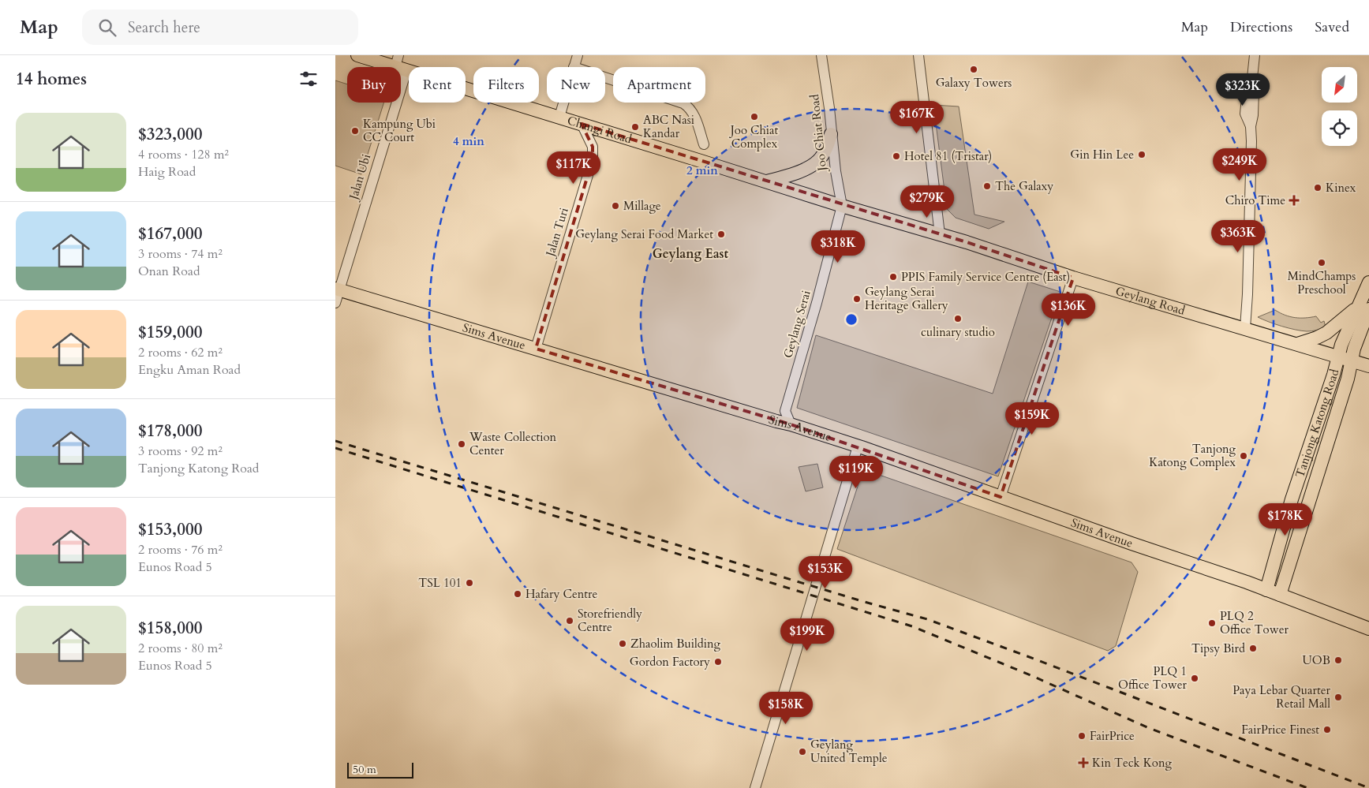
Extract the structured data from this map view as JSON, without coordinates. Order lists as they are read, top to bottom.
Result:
{
  "streets": {
    "main road": [
      "Changi Road",
      "Geylang Road",
      "Sims Avenue",
      "Tanjong Katong Road"
    ],
    "street": [
      "Joo Chiat Road",
      "Jalan Ubi",
      "Jalan Turi",
      "Geylang Serai"
    ]
  },
  "crossings": [
    ["Changi Road", "Joo Chiat Road"],
    ["Changi Road", "Jalan Ubi"],
    ["Changi Road", "Jalan Turi"],
    ["Changi Road", "Geylang Road"],
    ["Changi Road", "Geylang Serai"],
    ["Joo Chiat Road", "Geylang Road"],
    ["Joo Chiat Road", "Geylang Serai"],
    ["Jalan Ubi", "Sims Avenue"],
    ["Jalan Turi", "Sims Avenue"],
    ["Geylang Road", "Geylang Serai"],
    ["Geylang Road", "Tanjong Katong Road"],
    ["Geylang Serai", "Sims Avenue"],
    ["Sims Avenue", "Tanjong Katong Road"]
  ],
  "districts": ["Geylang East"],
  "places": {
    "other": [
      "Galaxy Towers",
      "Joo Chiat Complex",
      "ABC Nasi Kandar",
      "Kampung Ubi CC Court",
      "Gin Hin Lee",
      "Hotel 81 (Tristar)",
      "The Galaxy",
      "Kinex",
      "Millage",
      "Geylang Serai Food Market",
      "MindChamps Preschool",
      "PPIS Family Service Centre (East)",
      "Geylang Serai Heritage Gallery",
      "culinary studio",
      "Waste Collection Center",
      "Tanjong Katong Complex",
      "TSL 101",
      "Hafary Centre",
      "Storefriendly Centre",
      "PLQ 2 Office Tower",
      "Zhaolim Building",
      "Tipsy Bird",
      "UOB",
      "Gordon Factory",
      "PLQ 1 Office Tower",
      "Paya Lebar Quarter Retail Mall",
      "FairPrice Finest",
      "FairPrice",
      "Geylang United Temple"
    ],
    "health": ["Chiro Time", "Kin Teck Kong"]
  },
  "scale_bar": "50 m",
  "north": "bottom left",
  "page": {
    "header": "Map",
    "search": "Search here",
    "nav": ["Map", "Directions", "Saved"],
    "heading": "14 homes",
    "chip": [
      "Buy",
      "Rent",
      "Filters",
      "New",
      "Apartment"
    ],
    "price": [
      "$323K",
      "$167K",
      "$249K",
      "$117K",
      "$279K",
      "$363K",
      "$318K",
      "$136K",
      "$159K",
      "$119K",
      "$178K",
      "$153K",
      "$199K",
      "$158K"
    ],
    "list": [
      {
        "name": "$323,000",
        "note": "4 rooms · 128 m² · Haig Road"
      },
      {
        "name": "$167,000",
        "note": "3 rooms · 74 m² · Onan Road"
      },
      {
        "name": "$159,000",
        "note": "2 rooms · 62 m² · Engku Aman Road"
      },
      {
        "name": "$178,000",
        "note": "3 rooms · 92 m² · Tanjong Katong Road"
      },
      {
        "name": "$153,000",
        "note": "2 rooms · 76 m² · Eunos Road 5"
      },
      {
        "name": "$158,000",
        "note": "2 rooms · 80 m² · Eunos Road 5"
      }
    ],
    "scale": "50 m"
  },
  "rings": ["4 min", "2 min"]
}
